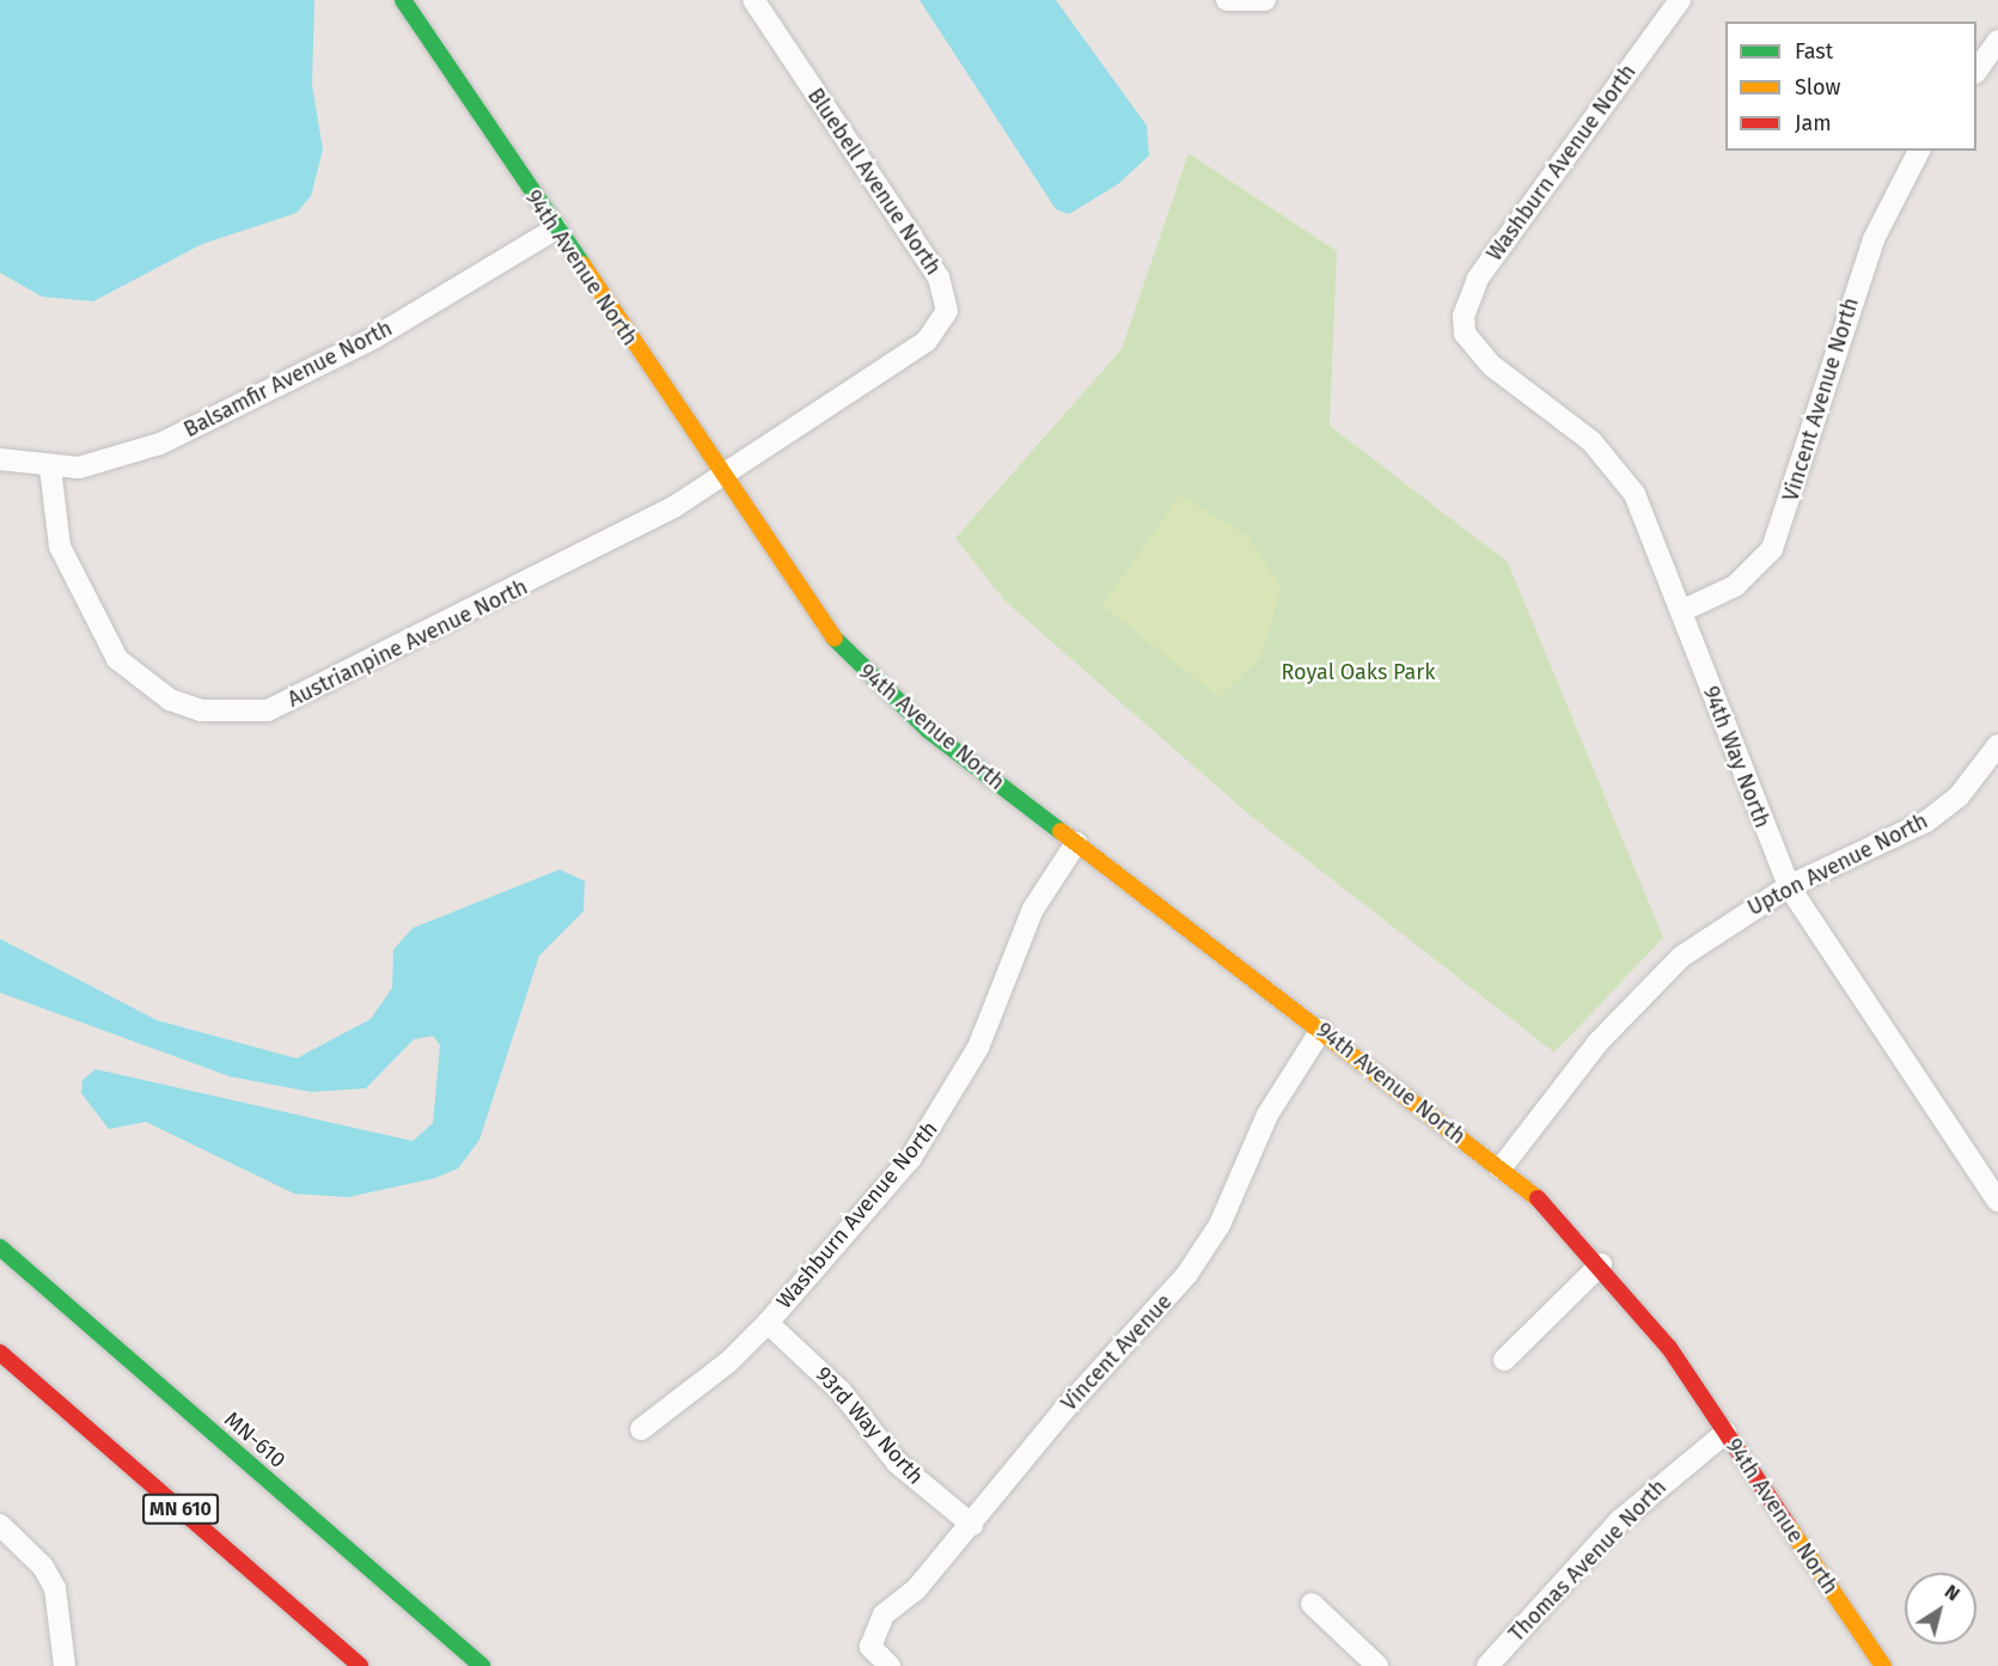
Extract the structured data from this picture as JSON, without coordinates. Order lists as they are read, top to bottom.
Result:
{
  "streets": {
    "main road": ["94th Avenue North", "MN-610", "MN 610"],
    "street": [
      "Washburn Avenue North",
      "Bluebell Avenue North",
      "Balsamfir Avenue North",
      "Vincent Avenue North",
      "Austrianpine Avenue North",
      "94th Way North",
      "Upton Avenue North",
      "Vincent Avenue",
      "93rd Way North",
      "Thomas Avenue North"
    ]
  },
  "crossings": [
    ["Washburn Avenue North", "94th Avenue North"],
    ["Washburn Avenue North", "94th Way North"],
    ["Washburn Avenue North", "93rd Way North"],
    ["Bluebell Avenue North", "94th Avenue North"],
    ["Bluebell Avenue North", "Austrianpine Avenue North"],
    ["94th Avenue North", "Balsamfir Avenue North"],
    ["94th Avenue North", "Austrianpine Avenue North"],
    ["94th Avenue North", "Upton Avenue North"],
    ["94th Avenue North", "Vincent Avenue"],
    ["94th Avenue North", "Thomas Avenue North"],
    ["Balsamfir Avenue North", "Austrianpine Avenue North"],
    ["Vincent Avenue North", "94th Way North"],
    ["94th Way North", "Upton Avenue North"],
    ["Vincent Avenue", "93rd Way North"]
  ],
  "parks": ["Royal Oaks Park"],
  "legend": ["Fast", "Slow", "Jam"],
  "north": "top right"
}
